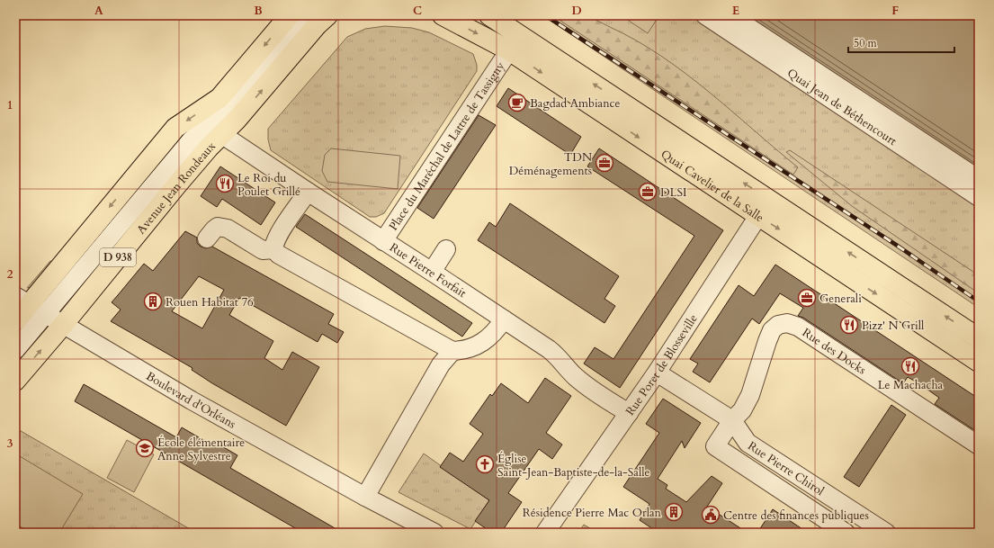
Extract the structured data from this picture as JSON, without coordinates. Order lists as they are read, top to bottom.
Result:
{
  "streets": {
    "main road": ["Quai Cavelier de la Salle", "Avenue Jean Rondeaux", "D 938"],
    "street": [
      "Quai Jean de Béthencourt",
      "Place du Maréchal de Lattre de Tassigny",
      "Rue Pierre Forfait",
      "Rue des Docks",
      "Rue Poret de Blosseville",
      "Boulevard d'Orléans",
      "Rue Pierre Chirol"
    ]
  },
  "crossings": [
    ["Place du Maréchal de Lattre de Tassigny", "Quai Cavelier de la Salle"],
    ["Place du Maréchal de Lattre de Tassigny", "Rue Pierre Forfait"],
    ["Quai Cavelier de la Salle", "Rue Poret de Blosseville"],
    ["Avenue Jean Rondeaux", "Rue Pierre Forfait"],
    ["Avenue Jean Rondeaux", "Boulevard d'Orléans"],
    ["Rue Pierre Forfait", "Rue Poret de Blosseville"],
    ["Rue des Docks", "Rue Pierre Chirol"],
    ["Rue Poret de Blosseville", "Rue Pierre Chirol"]
  ],
  "places": {
    "cafe": ["Bagdad Ambiance"],
    "office": ["TDN Déménagements", "DLSI", "Generali"],
    "restaurant": ["Le Roi du Poulet Grillé", "Pizz' N Grill", "Le Machacha"],
    "building": ["Rouen Habitat 76", "Résidence Pierre Mac Orlan"],
    "school or university": ["École élémentaire Anne Sylvestre"],
    "church": ["Église Saint-Jean-Baptiste-de-la-Salle"],
    "public building": ["Centre des finances publiques"]
  },
  "scale_bar": "50 m",
  "grid": {
    "columns": [
      "A",
      "B",
      "C",
      "D",
      "E",
      "F"
    ],
    "rows": ["1", "2", "3"]
  }
}
